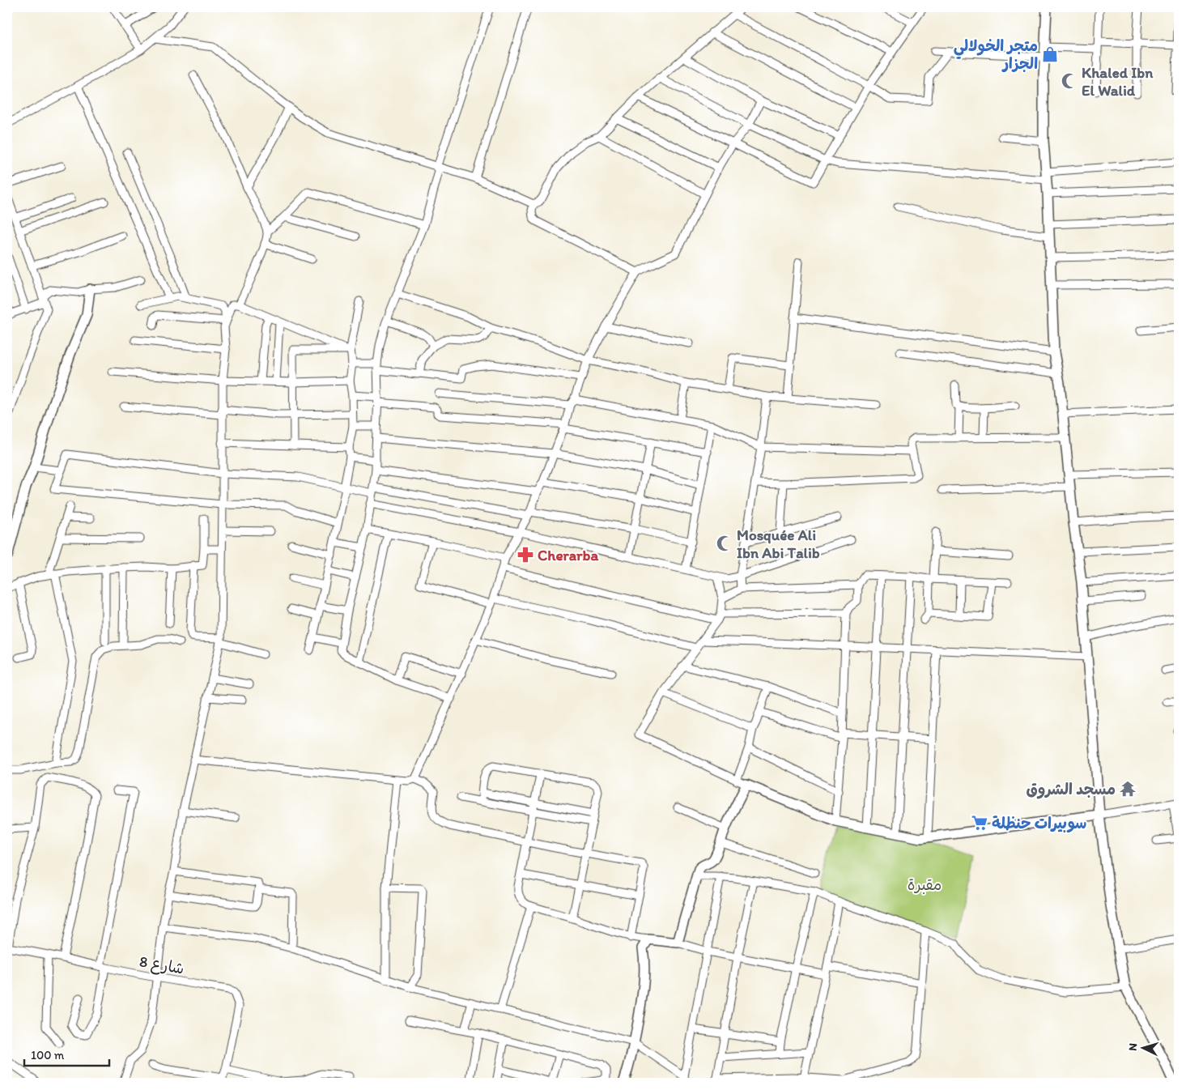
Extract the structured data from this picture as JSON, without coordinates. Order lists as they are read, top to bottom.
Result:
{
  "streets": {
    "street": ["شارع 8"]
  },
  "parks": ["مقبرة"],
  "places": {
    "shop": ["متجر الخولالي الجزار"],
    "mosque": ["Khaled Ibn El Walid", "Mosquée Ali Ibn Abi Talib"],
    "pharmacy": ["Cherarba"],
    "temple": ["مسجد الشروق"],
    "supermarket": ["سوبيرات حنظلة"]
  },
  "scale_bar": "100 m",
  "north": "left"
}
